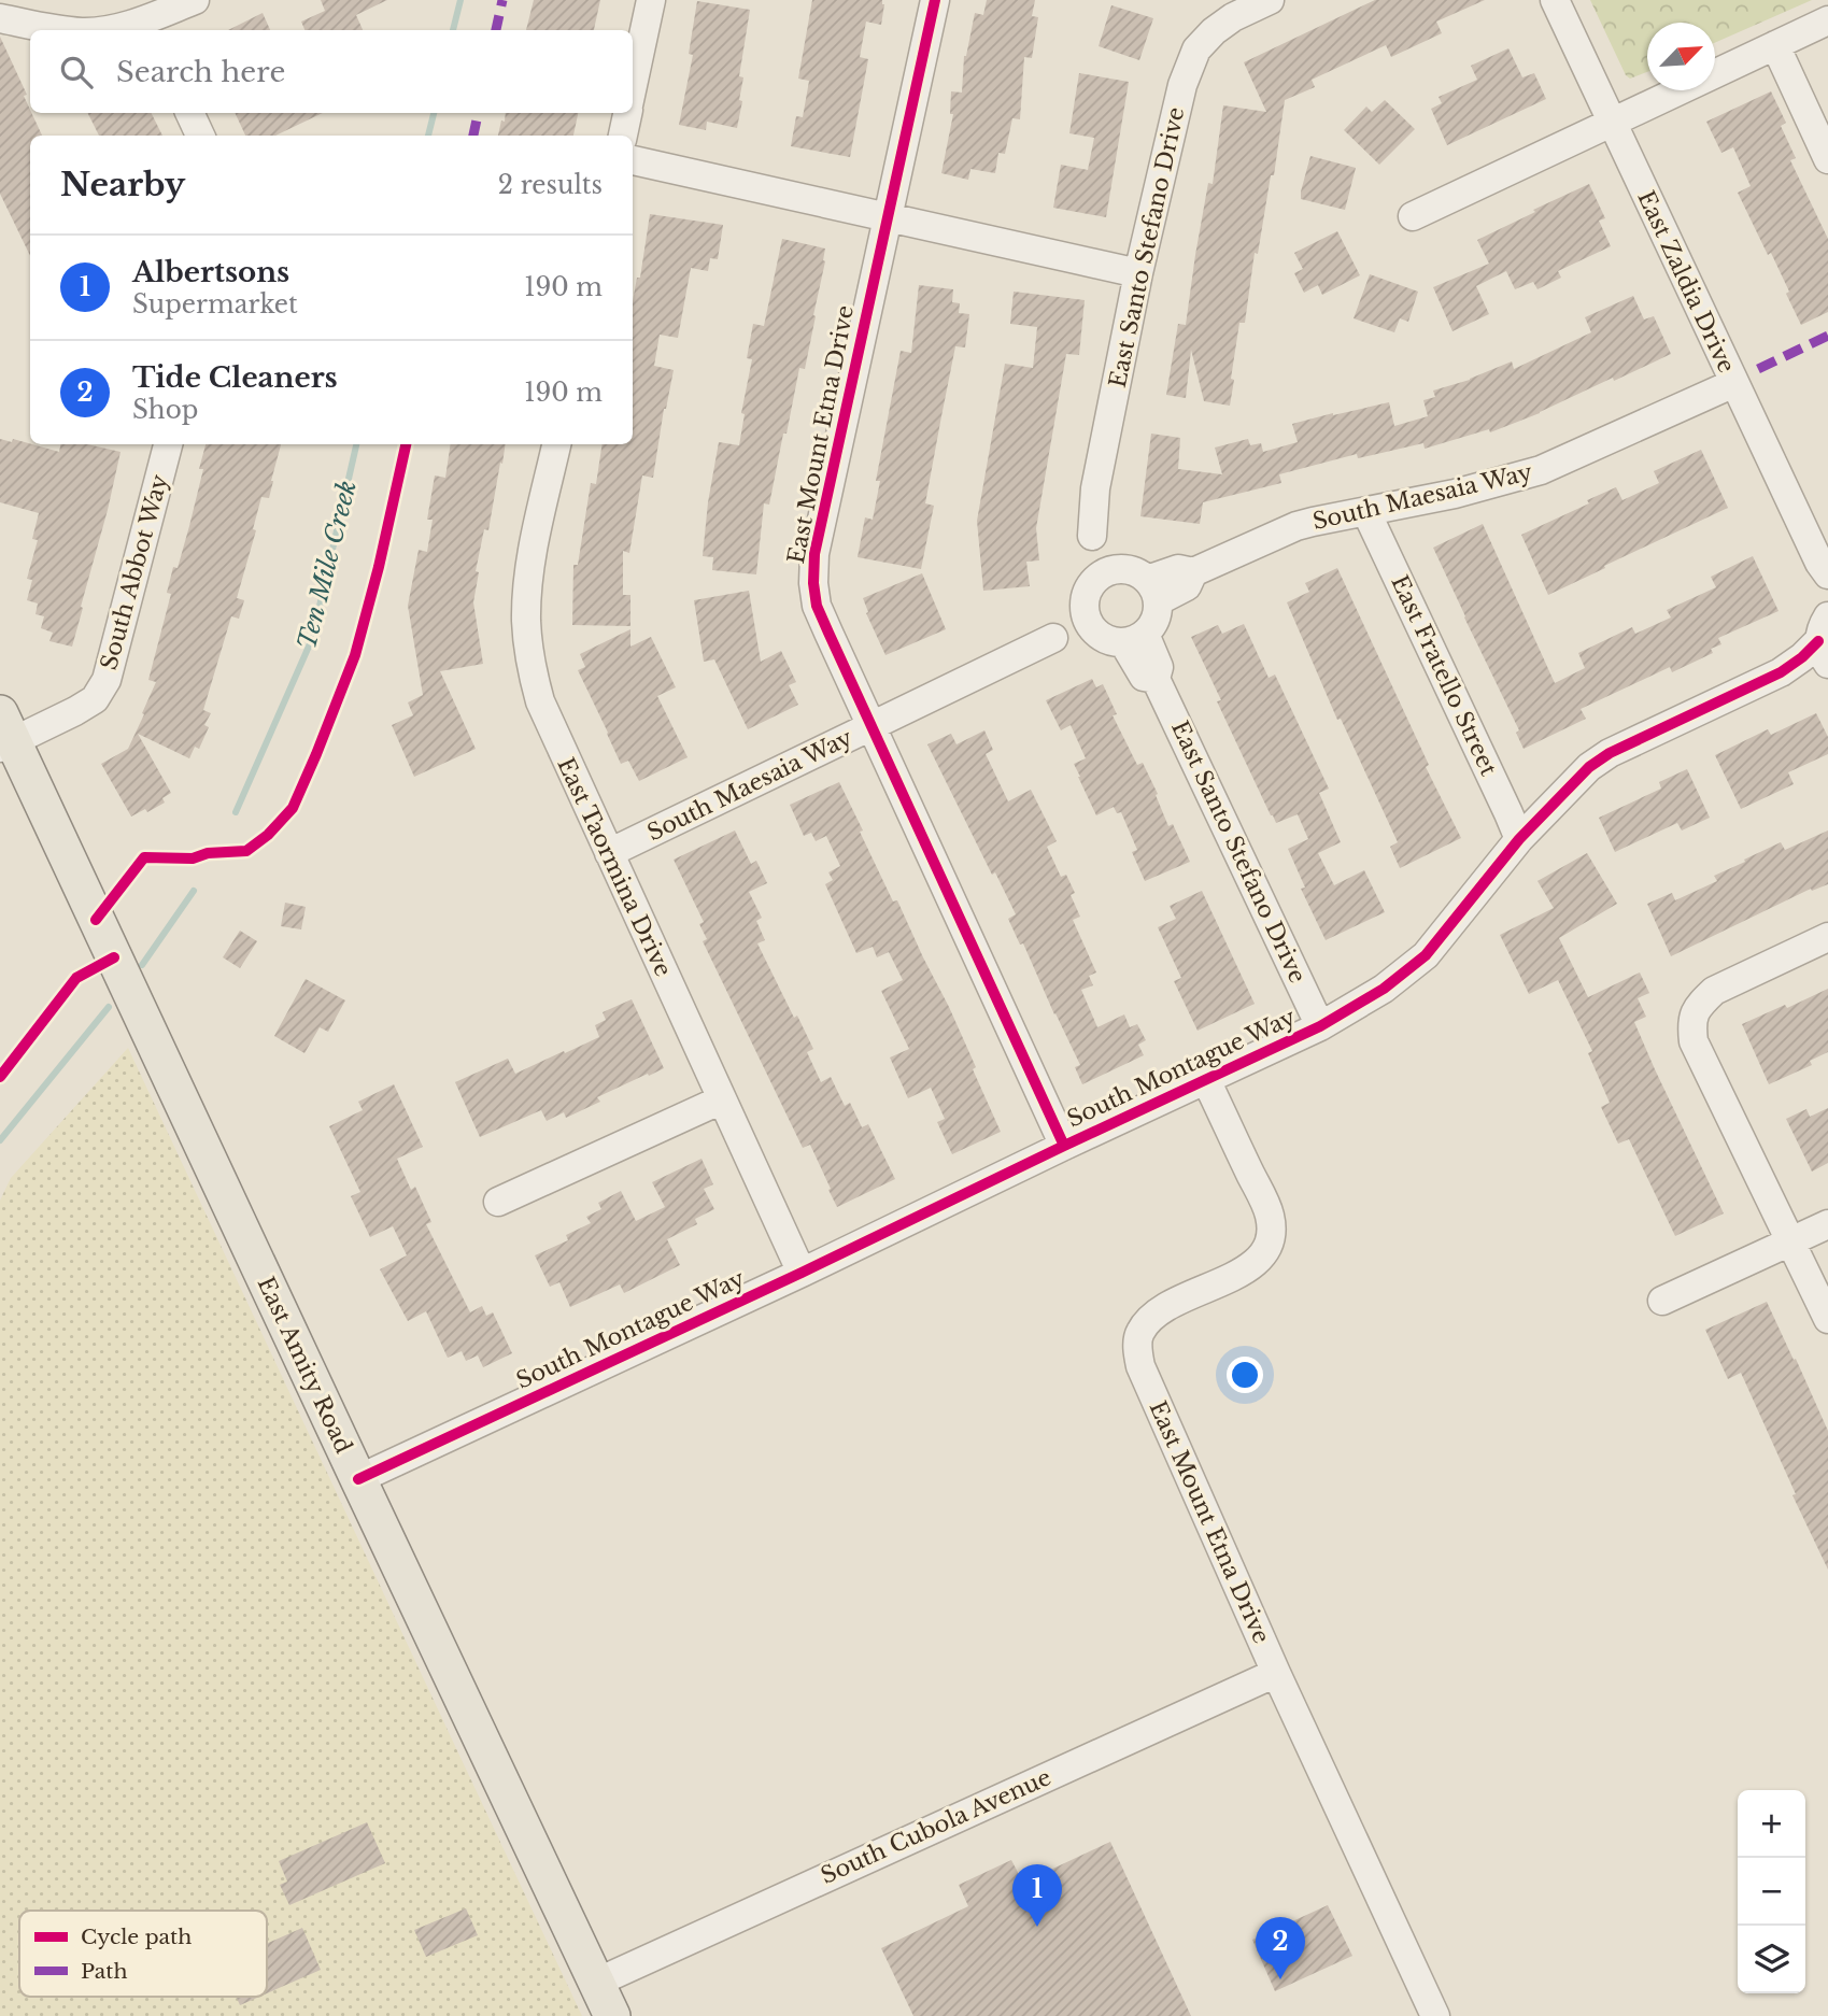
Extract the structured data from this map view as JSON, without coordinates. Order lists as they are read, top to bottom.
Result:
{
  "streets": {
    "main road": ["East Amity Road"],
    "street": [
      "East Santo Stefano Drive",
      "East Zaldia Drive",
      "East Mount Etna Drive",
      "South Maesaia Way",
      "South Abbot Way",
      "East Fratello Street",
      "East Taormina Drive",
      "South Montague Way",
      "South Cubola Avenue"
    ]
  },
  "crossings": [
    ["East Santo Stefano Drive", "South Maesaia Way"],
    ["East Santo Stefano Drive", "South Montague Way"],
    ["East Zaldia Drive", "South Maesaia Way"],
    ["East Mount Etna Drive", "South Maesaia Way"],
    ["East Mount Etna Drive", "South Montague Way"],
    ["East Mount Etna Drive", "South Cubola Avenue"],
    ["South Maesaia Way", "East Fratello Street"],
    ["South Maesaia Way", "East Taormina Drive"],
    ["South Abbot Way", "East Amity Road"],
    ["East Fratello Street", "South Montague Way"],
    ["East Taormina Drive", "South Montague Way"],
    ["South Montague Way", "East Amity Road"],
    ["East Amity Road", "South Cubola Avenue"]
  ],
  "water": ["Ten Mile Creek"],
  "legend": ["Cycle path", "Path"],
  "north": "top right",
  "page": {
    "search": "Search here",
    "heading": ["Nearby", "2 results"],
    "list": [
      {
        "mark": "1",
        "name": "Albertsons",
        "note": "Supermarket",
        "value": "190 m"
      },
      {
        "mark": "2",
        "name": "Tide Cleaners",
        "note": "Shop",
        "value": "190 m"
      }
    ],
    "map_buttons": ["+", "−"],
    "pins": ["1", "2"]
  }
}
